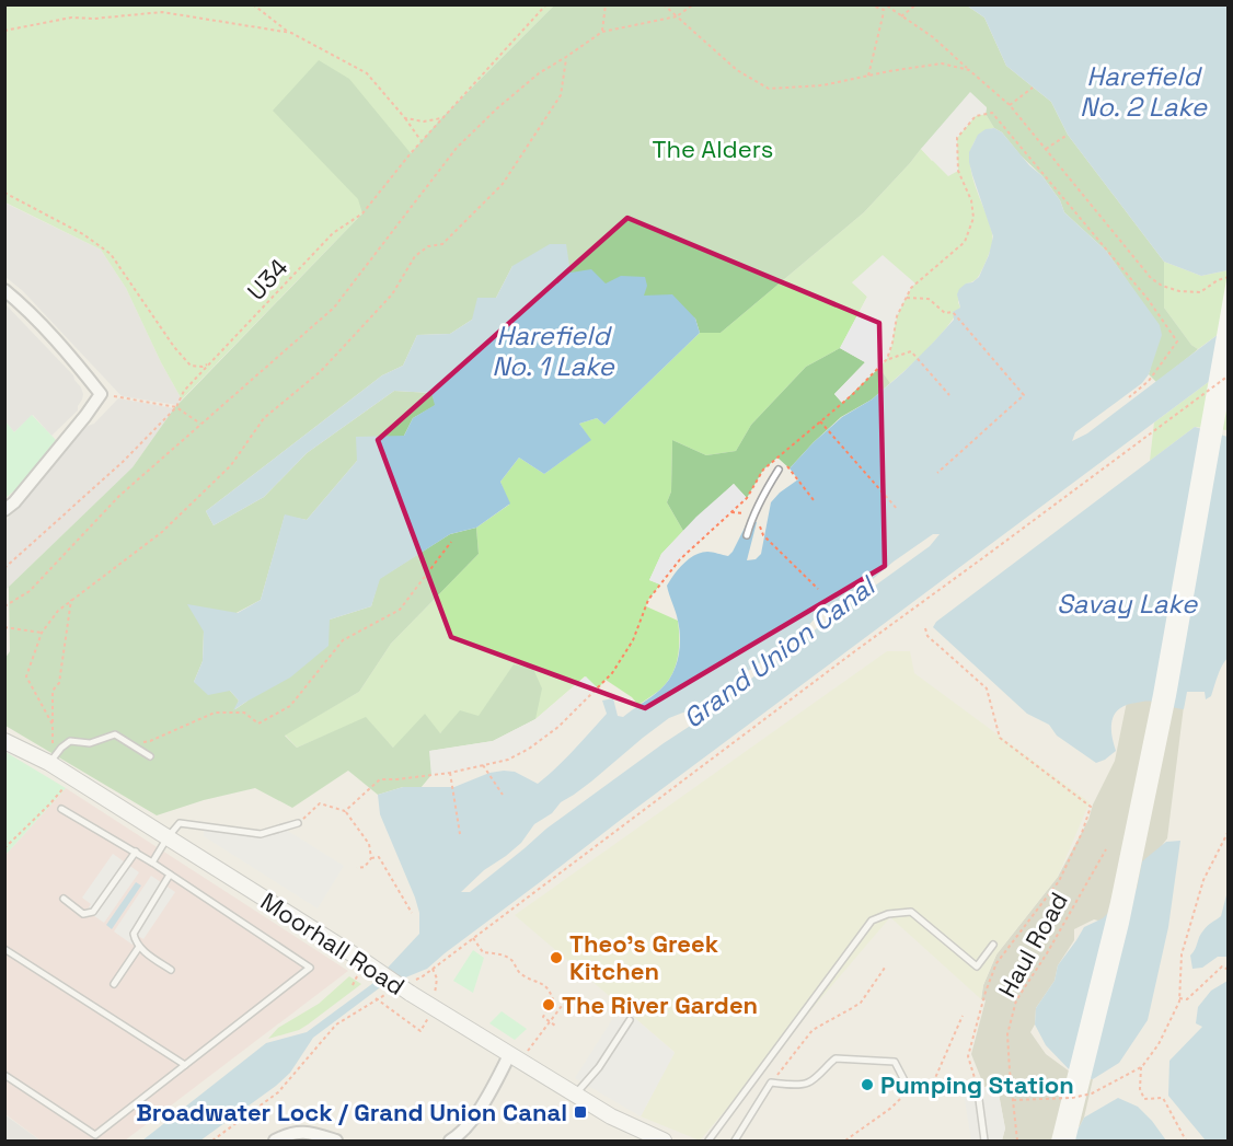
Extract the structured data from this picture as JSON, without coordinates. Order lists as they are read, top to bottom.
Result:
{
  "streets": {
    "street": ["Moorhall Road"],
    "path": ["U34", "Haul Road"]
  },
  "water": [
    "Harefield No. 2 Lake",
    "Harefield No. 1 Lake",
    "Savay Lake",
    "Grand Union Canal"
  ],
  "parks": ["The Alders"],
  "places": {
    "other": ["Theo's Greek Kitchen", "The River Garden", "Pumping Station"],
    "transit": ["Broadwater Lock / Grand Union Canal"]
  }
}
